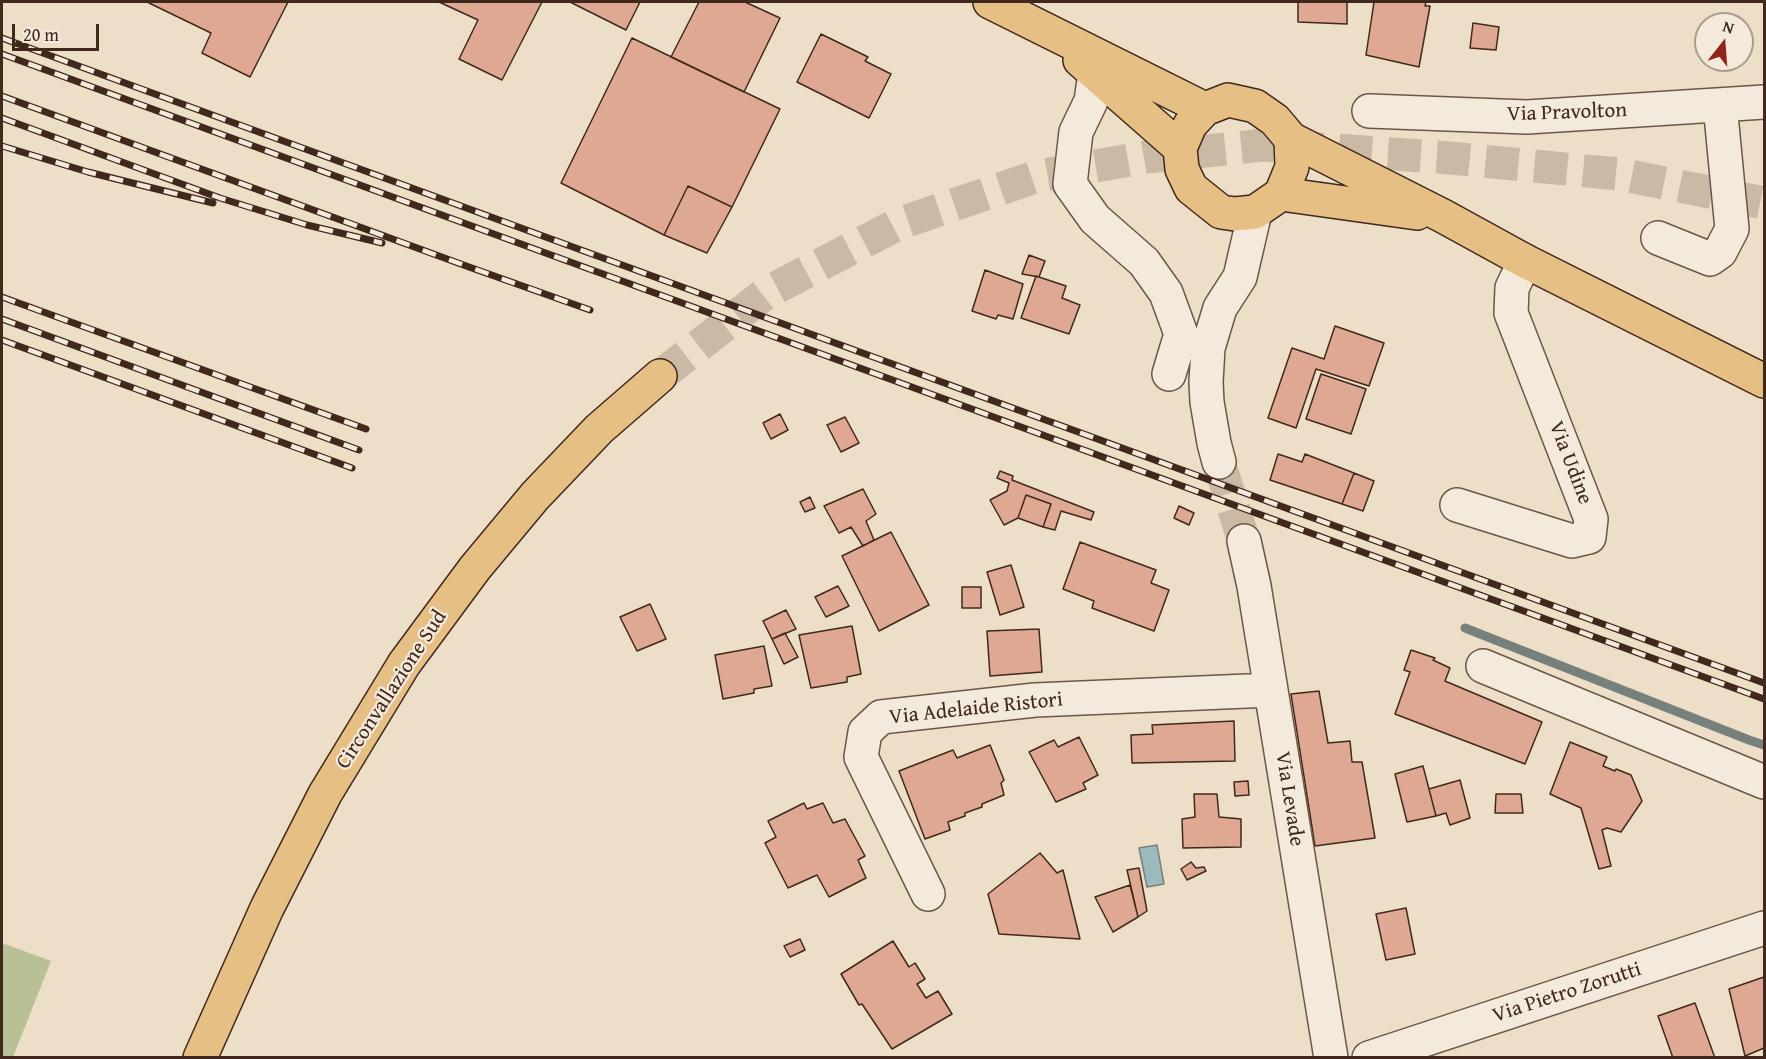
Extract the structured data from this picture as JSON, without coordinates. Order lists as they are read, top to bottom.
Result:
{
  "streets": {
    "main road": ["Circonvallazione Sud"],
    "street": [
      "Via Pravolton",
      "Via Udine",
      "Via Adelaide Ristori",
      "Via Levade",
      "Via Pietro Zorutti"
    ]
  },
  "crossings": [
    ["Via Adelaide Ristori", "Via Levade"]
  ],
  "scale_bar": "20 m",
  "north": "top"
}
